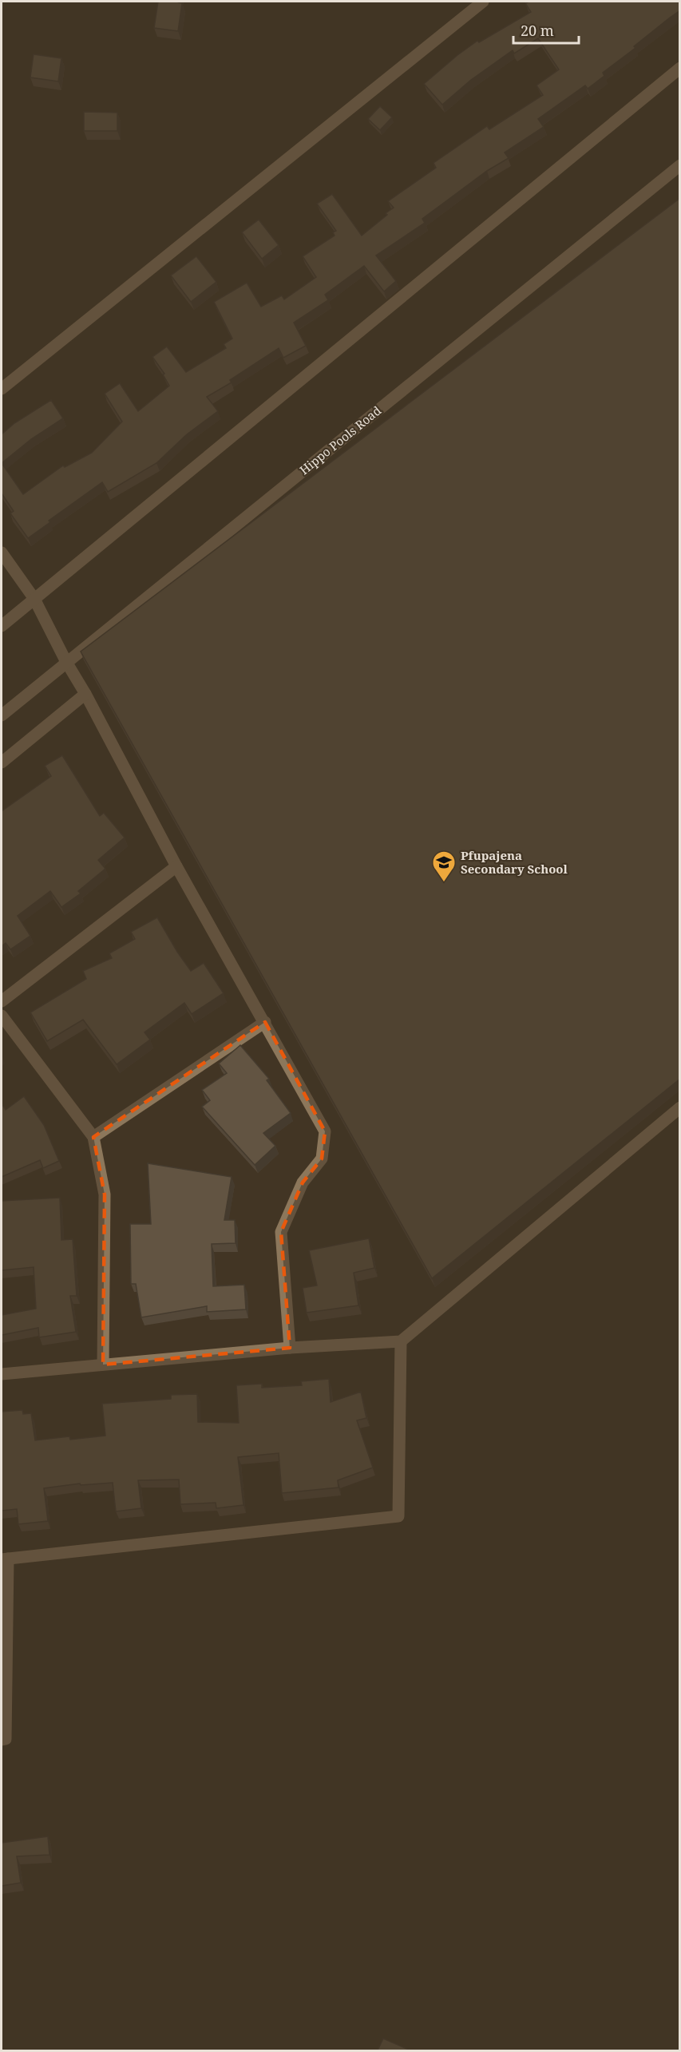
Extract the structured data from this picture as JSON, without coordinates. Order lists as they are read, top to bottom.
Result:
{
  "streets": {
    "street": ["Hippo Pools Road"]
  },
  "places": {
    "school or university": ["Pfupajena Secondary School"]
  },
  "scale_bar": "20 m"
}
